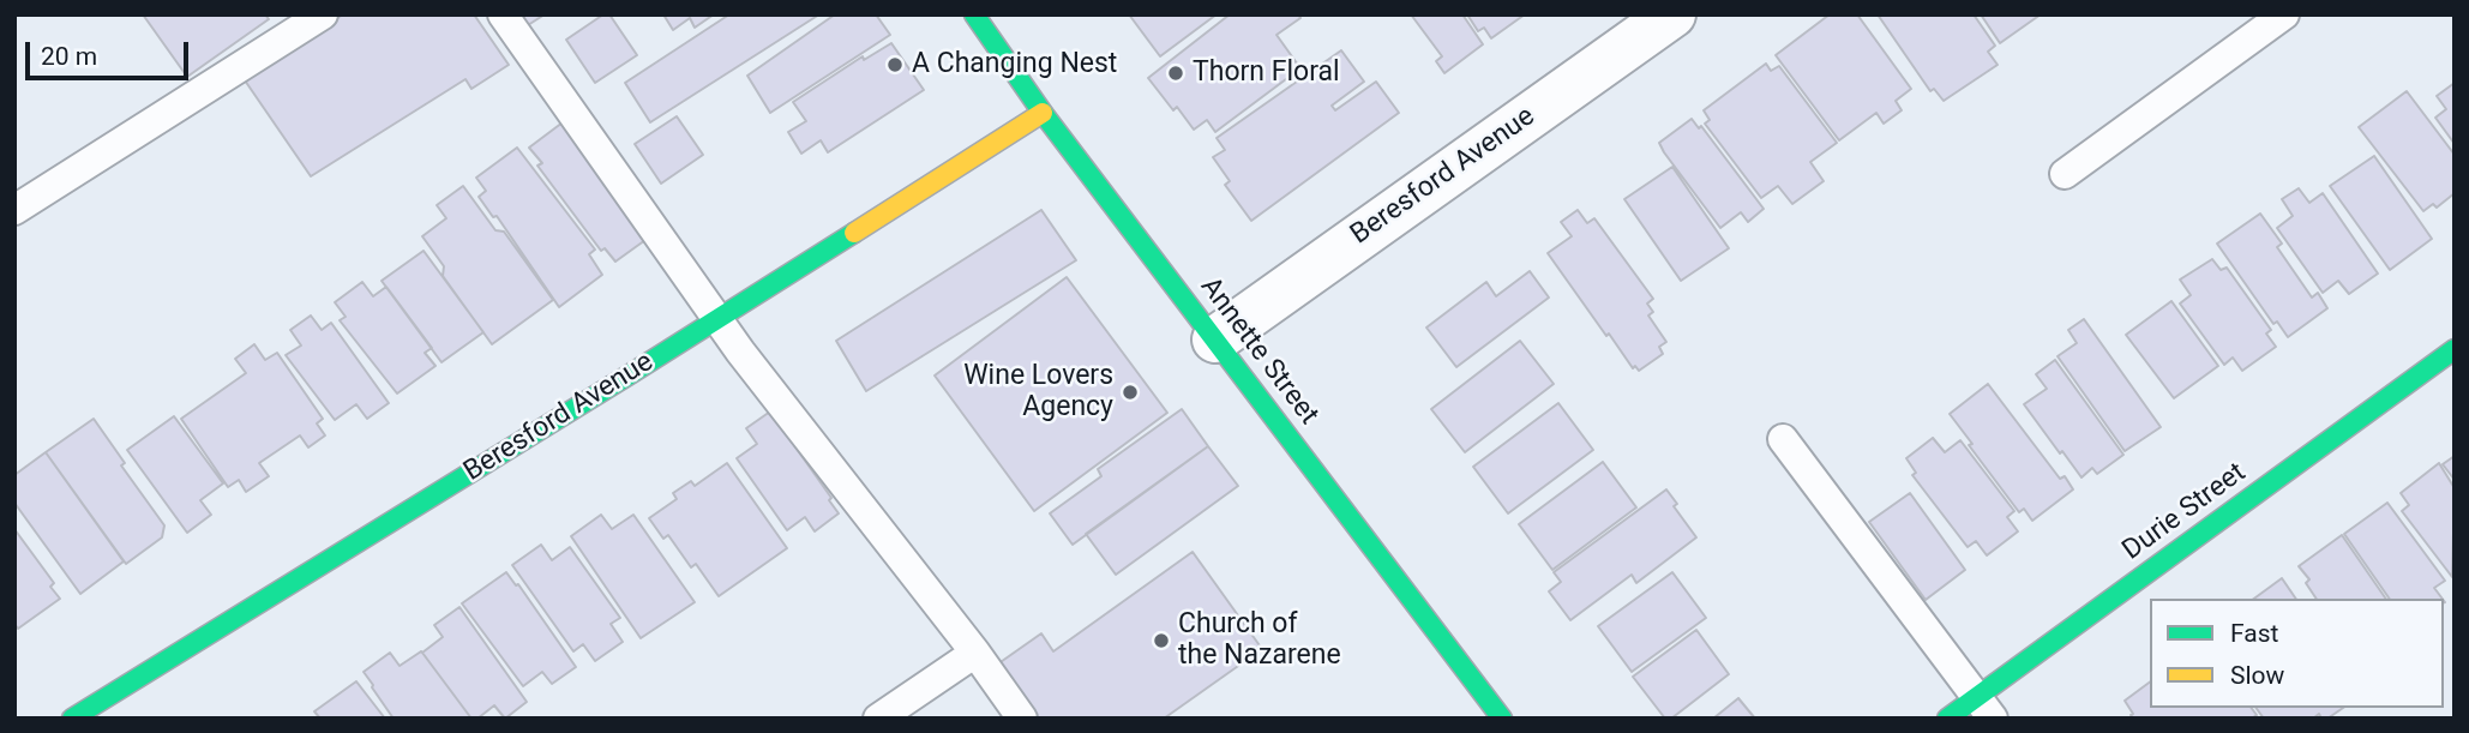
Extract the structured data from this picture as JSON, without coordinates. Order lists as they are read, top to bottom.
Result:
{
  "streets": {
    "street": ["Beresford Avenue", "Annette Street", "Durie Street"]
  },
  "crossings": [
    ["Beresford Avenue", "Annette Street"]
  ],
  "places": [
    "A Changing Nest",
    "Thorn Floral",
    "Wine Lovers Agency",
    "Church of the Nazarene"
  ],
  "legend": ["Fast", "Slow"],
  "scale_bar": "20 m"
}
